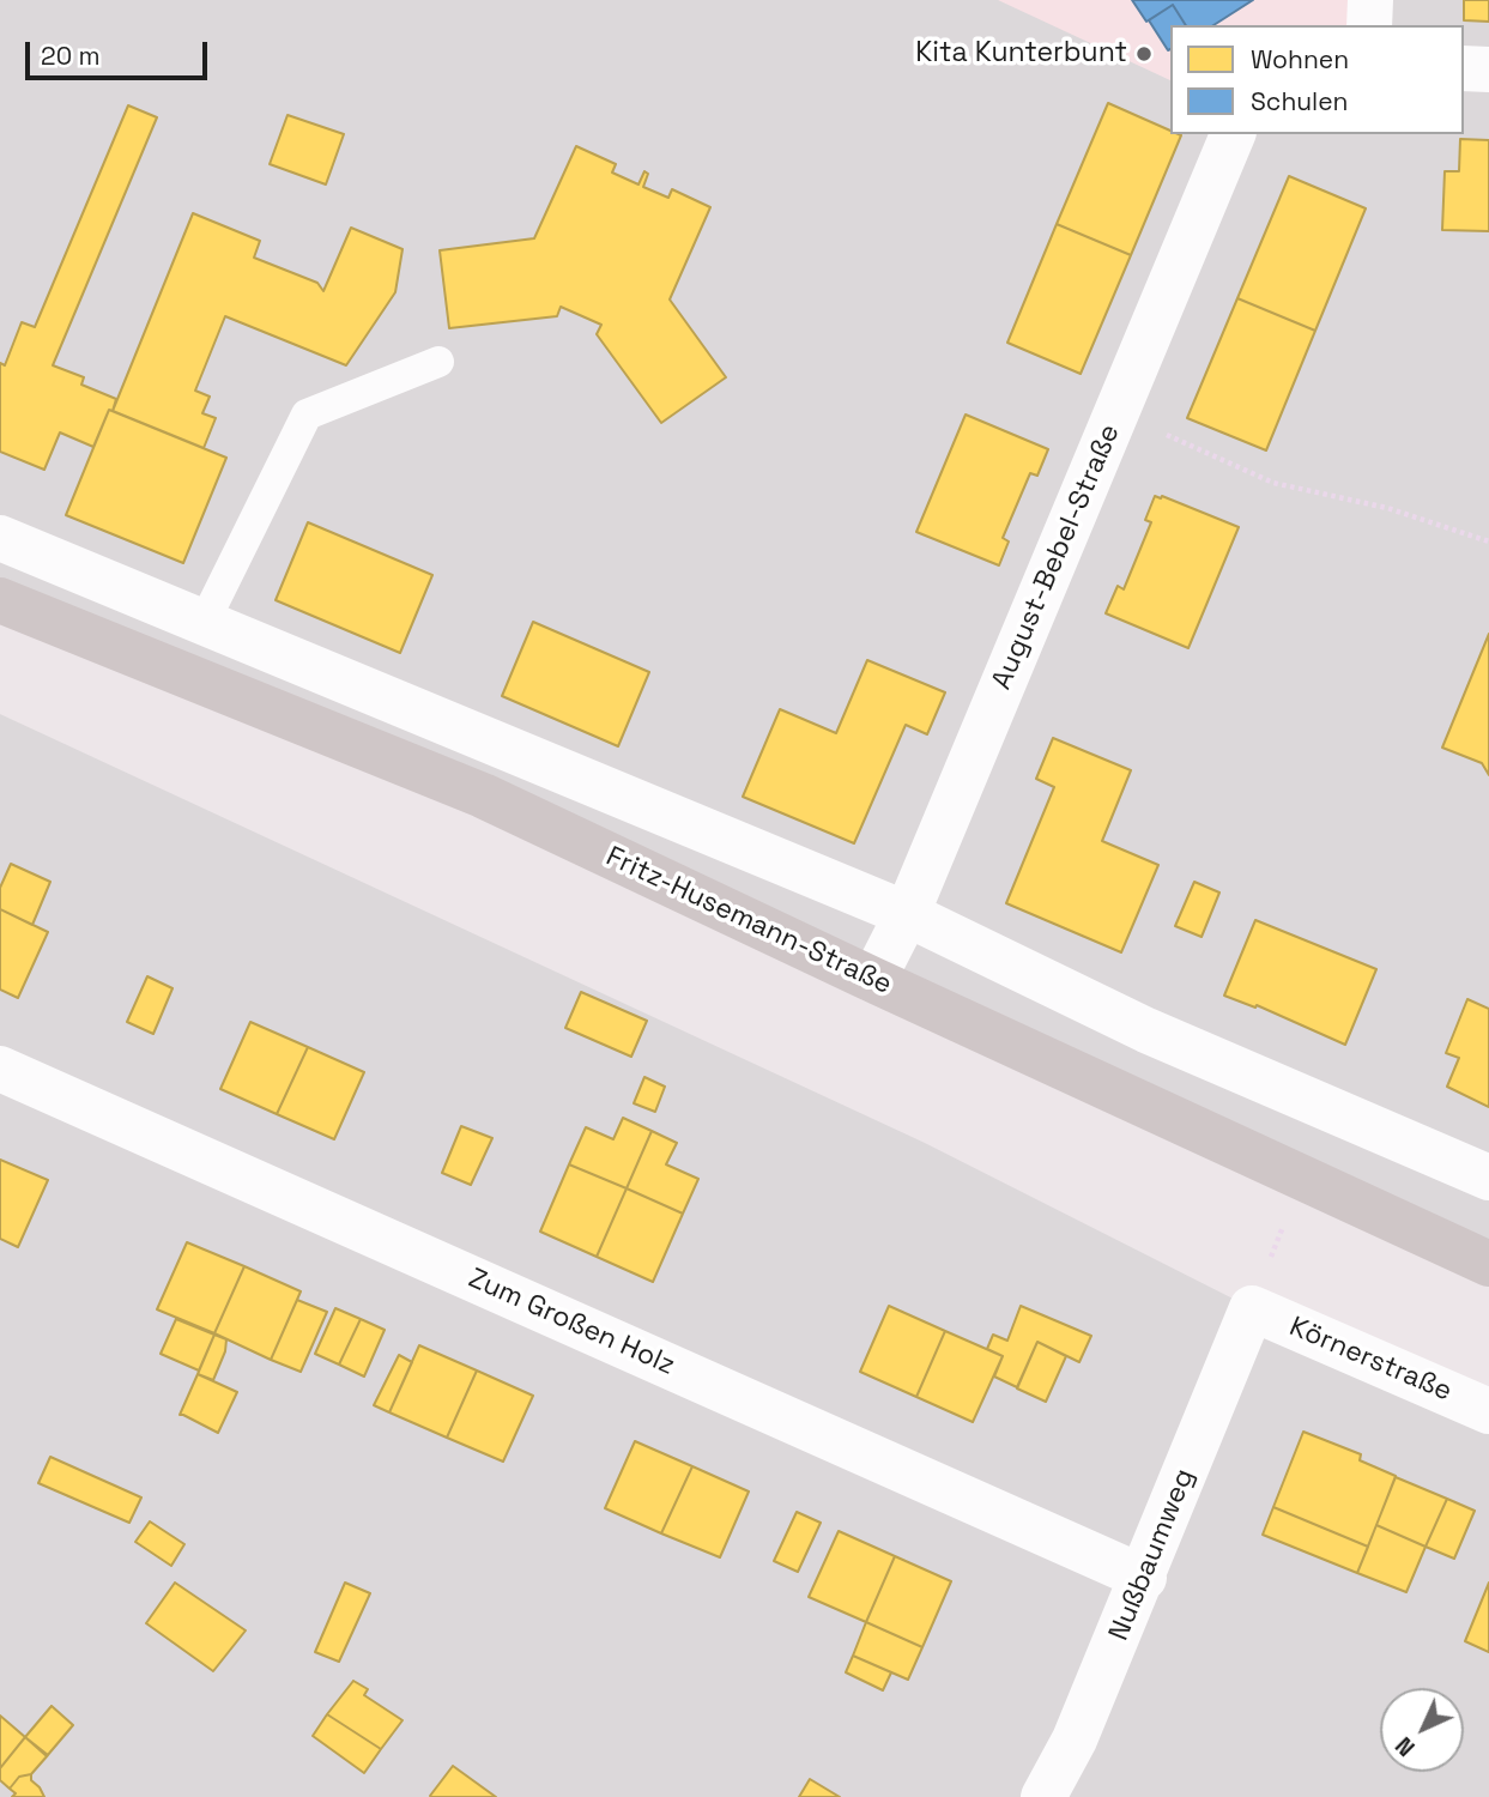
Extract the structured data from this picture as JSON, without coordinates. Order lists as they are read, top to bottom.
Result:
{
  "streets": {
    "street": [
      "August-Bebel-Straße",
      "Fritz-Husemann-Straße",
      "Zum Großen Holz",
      "Körnerstraße",
      "Nußbaumweg"
    ]
  },
  "crossings": [
    ["August-Bebel-Straße", "Fritz-Husemann-Straße"],
    ["Zum Großen Holz", "Nußbaumweg"],
    ["Körnerstraße", "Nußbaumweg"]
  ],
  "places": ["Kita Kunterbunt"],
  "legend": ["Wohnen", "Schulen"],
  "scale_bar": "20 m",
  "north": "bottom left"
}
